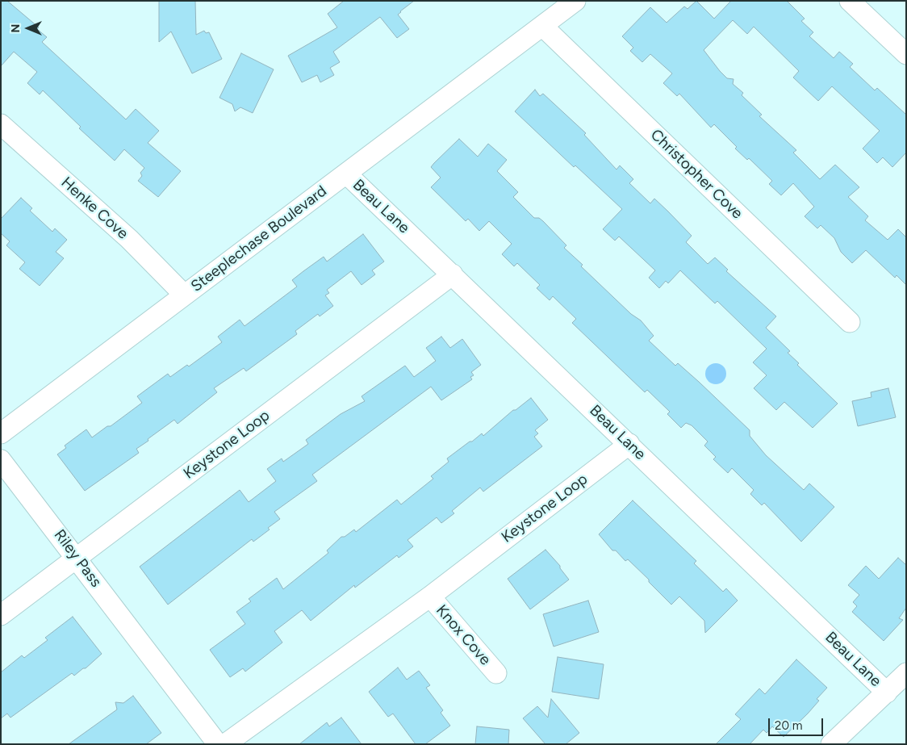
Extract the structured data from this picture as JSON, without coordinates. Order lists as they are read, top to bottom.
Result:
{
  "streets": {
    "street": [
      "Christopher Cove",
      "Beau Lane",
      "Henke Cove",
      "Steeplechase Boulevard",
      "Keystone Loop",
      "Riley Pass",
      "Knox Cove"
    ]
  },
  "crossings": [
    ["Christopher Cove", "Steeplechase Boulevard"],
    ["Beau Lane", "Steeplechase Boulevard"],
    ["Beau Lane", "Keystone Loop"],
    ["Henke Cove", "Steeplechase Boulevard"],
    ["Keystone Loop", "Riley Pass"],
    ["Keystone Loop", "Knox Cove"]
  ],
  "scale_bar": "20 m",
  "north": "left"
}
